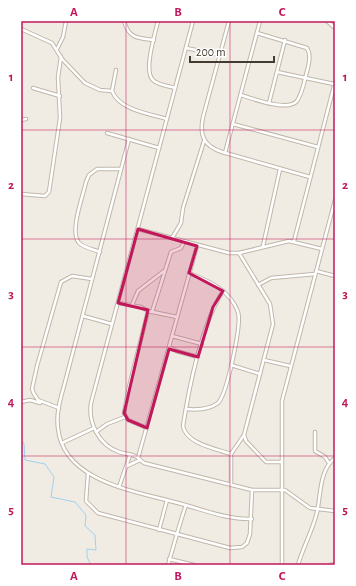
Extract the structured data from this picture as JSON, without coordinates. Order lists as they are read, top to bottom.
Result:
{
  "scale_bar": "200 m",
  "grid": {
    "columns": ["A", "B", "C"],
    "rows": [
      "1",
      "2",
      "3",
      "4",
      "5"
    ]
  }
}
